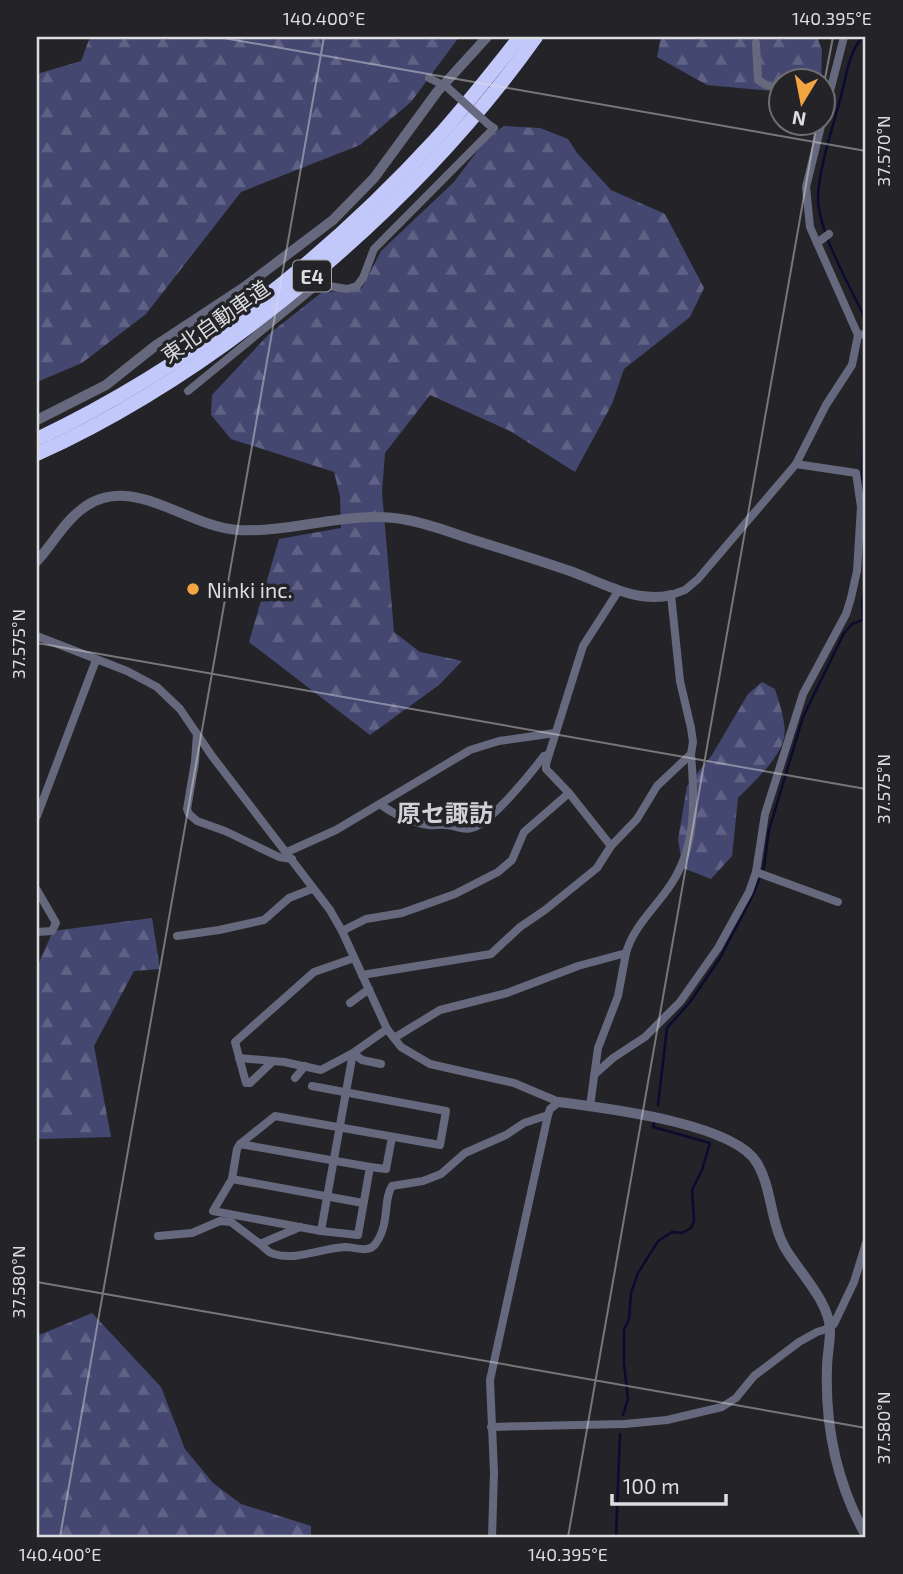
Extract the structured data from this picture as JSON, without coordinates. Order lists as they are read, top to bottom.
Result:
{
  "streets": {
    "highway": ["E4", "東北自動車道"]
  },
  "districts": ["原セ諏訪"],
  "places": ["Ninki inc."],
  "scale_bar": "100 m",
  "north": "bottom",
  "coordinates": [
    "140.400°E",
    "140.395°E",
    "37.570°N",
    "37.575°N",
    "37.580°N"
  ]
}
